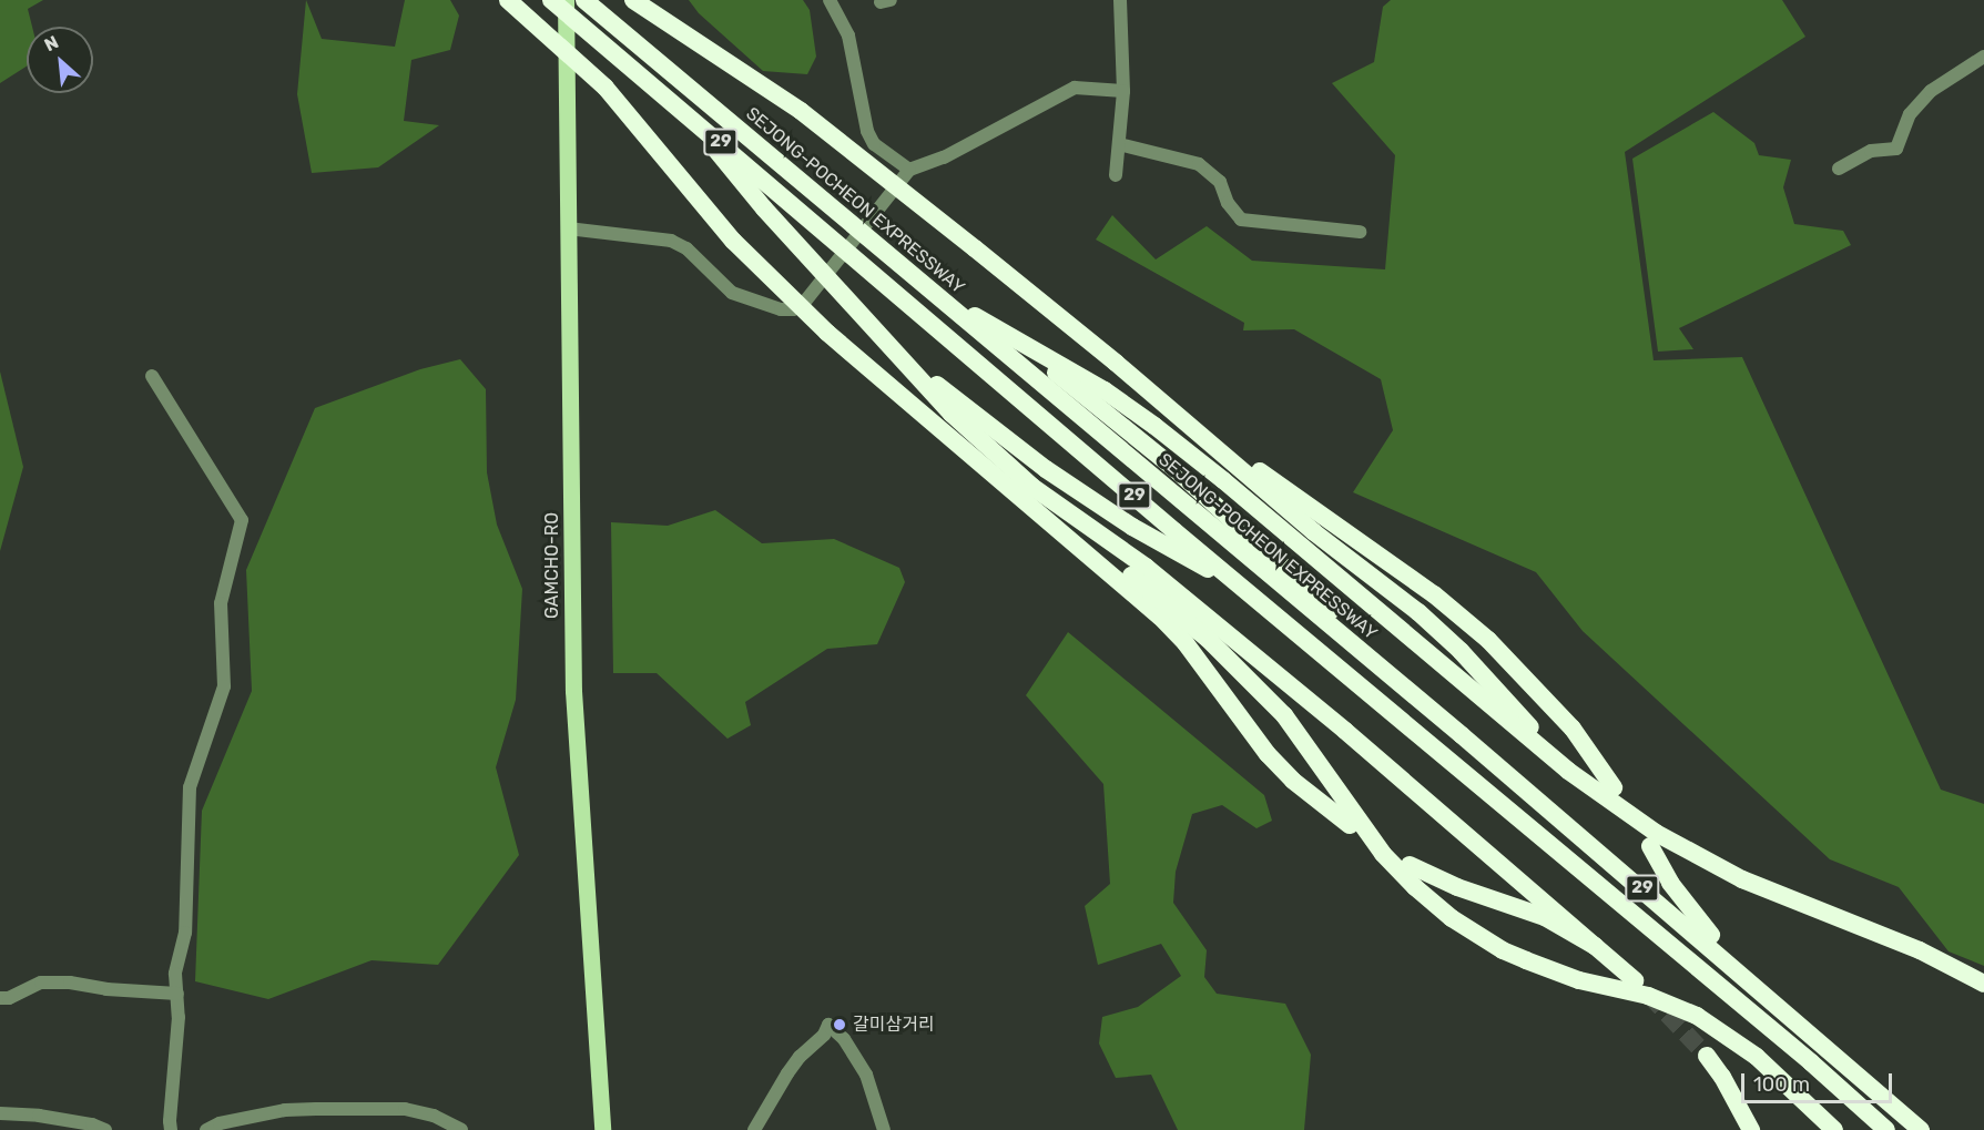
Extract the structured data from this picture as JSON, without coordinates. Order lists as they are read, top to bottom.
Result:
{
  "streets": {
    "highway": ["29", "SEJONG-POCHEON EXPRESSWAY"],
    "main road": ["GAMCHO-RO"]
  },
  "places": ["갈미삼거리"],
  "scale_bar": "100 m",
  "north": "top left"
}
